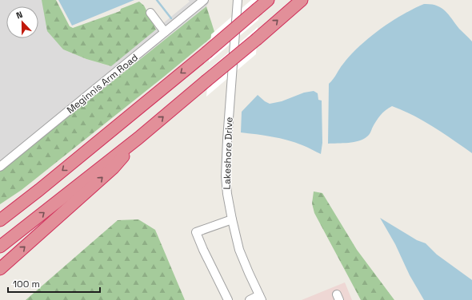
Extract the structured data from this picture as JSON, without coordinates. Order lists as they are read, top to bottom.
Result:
{
  "streets": {
    "street": ["Meginnis Arm Road", "Lakeshore Drive"]
  },
  "scale_bar": "100 m",
  "north": "top"
}
